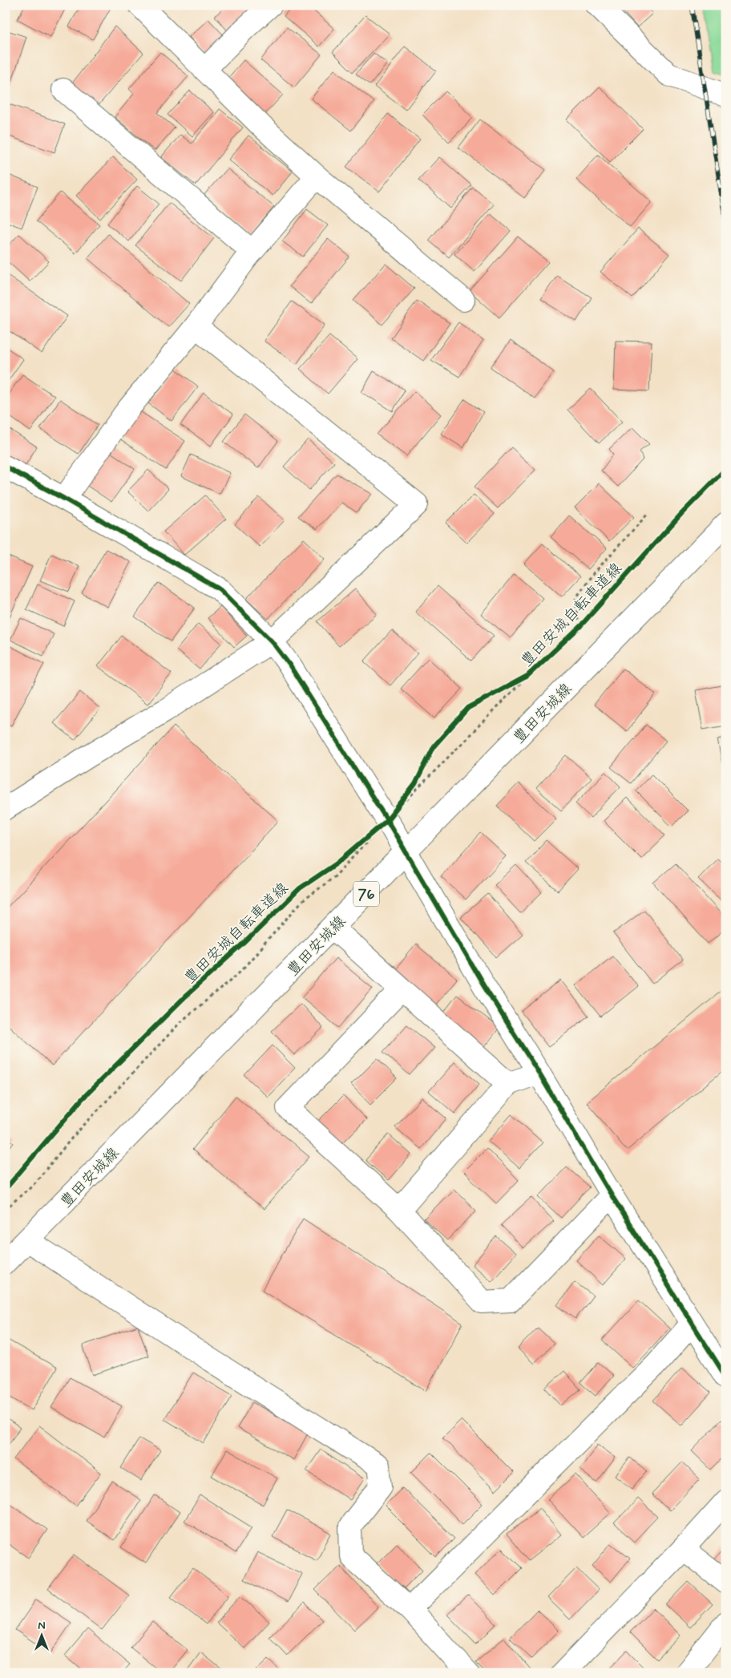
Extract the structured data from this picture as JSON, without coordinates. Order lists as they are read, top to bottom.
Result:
{
  "streets": {
    "street": ["豊田安城線", "76"],
    "cycle path": ["豊田安城自転車道線"]
  },
  "north": "top"
}
